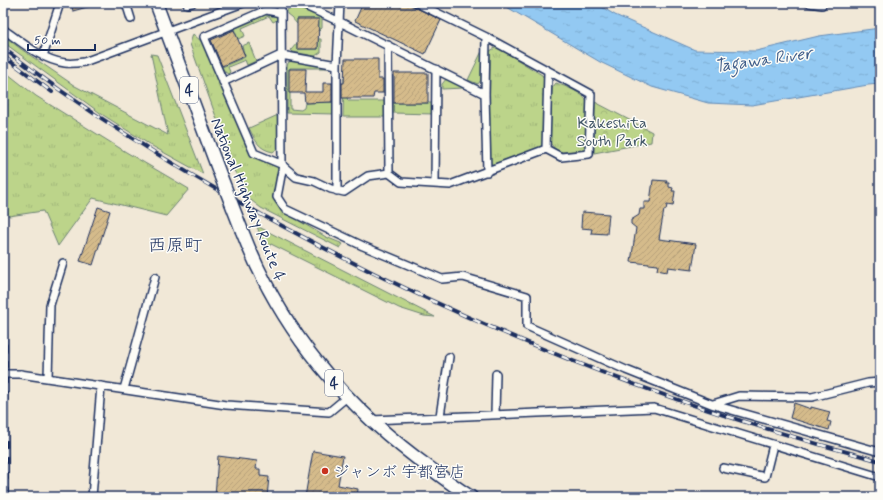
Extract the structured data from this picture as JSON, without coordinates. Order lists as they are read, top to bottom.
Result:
{
  "streets": {
    "highway": ["4", "National Highway Route 4"]
  },
  "districts": ["西原町"],
  "water": ["Tagawa River"],
  "parks": ["Kakeshita South Park"],
  "places": ["ジャンボ 宇都宮店"],
  "scale_bar": "50 m"
}
